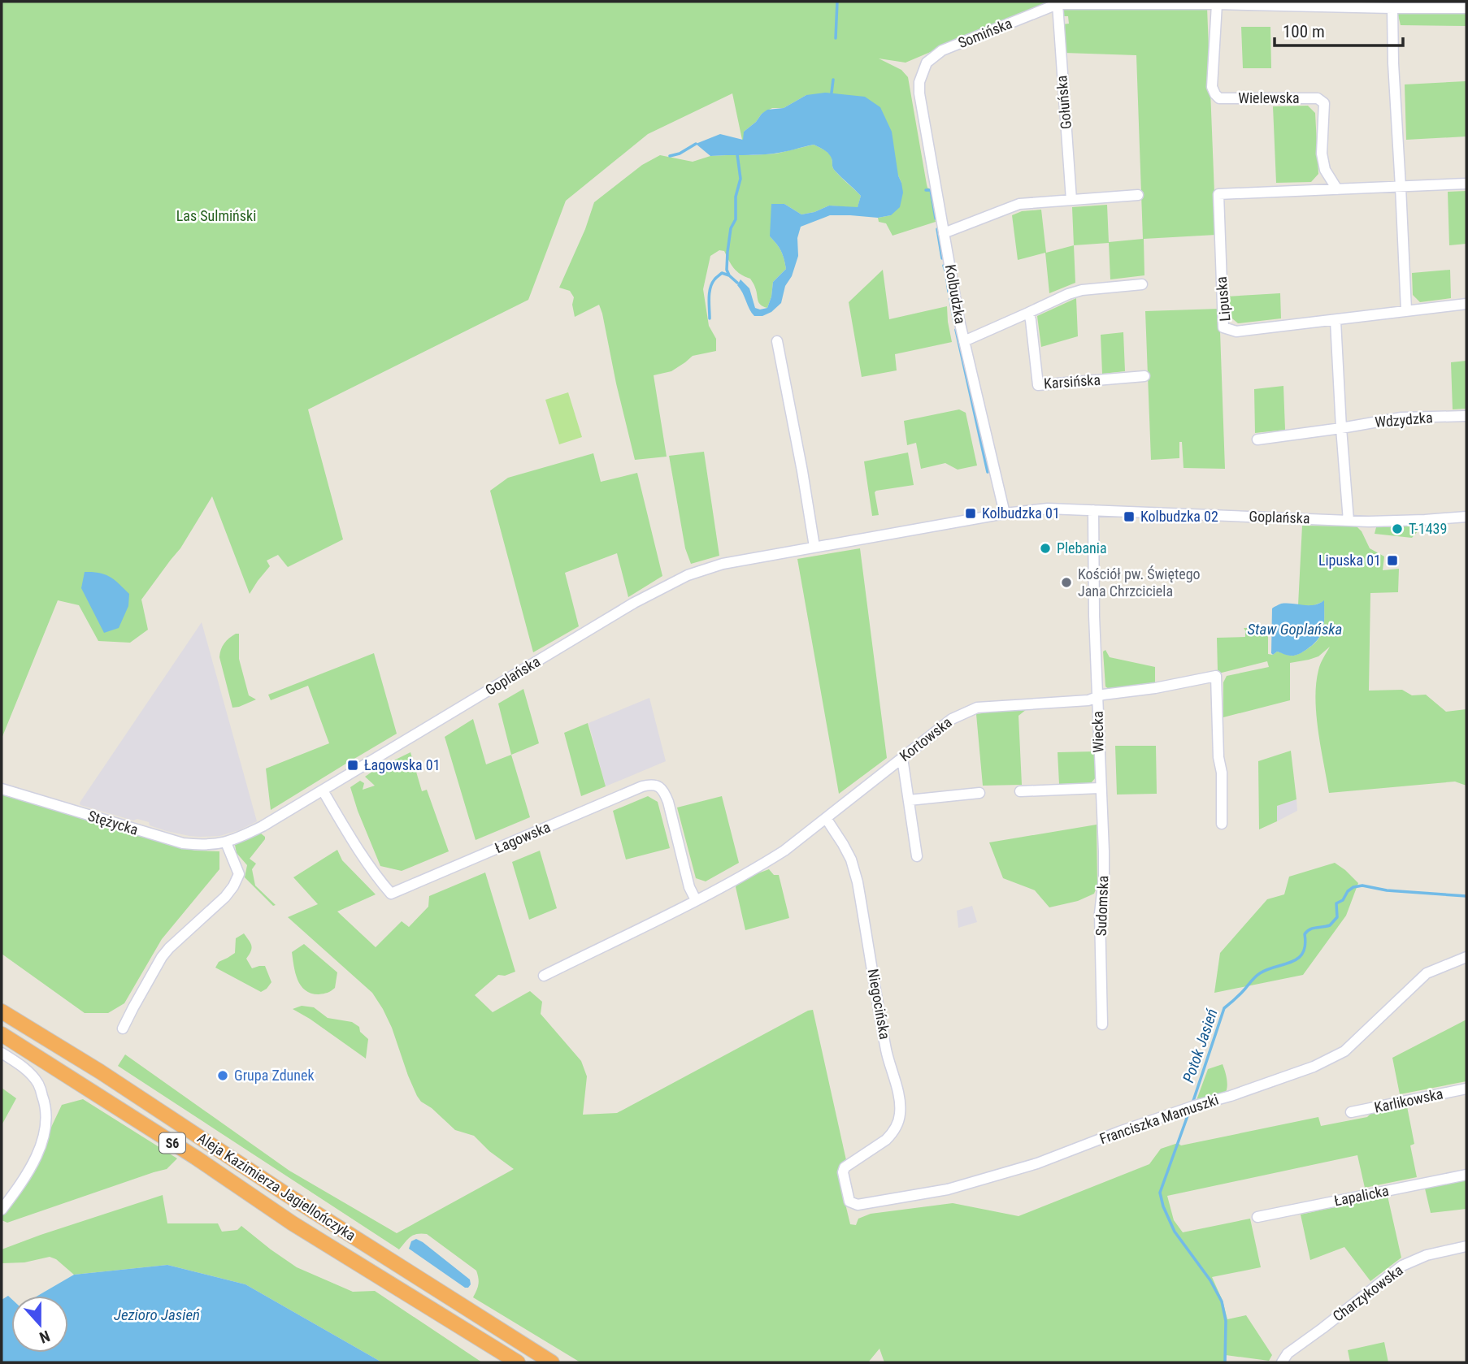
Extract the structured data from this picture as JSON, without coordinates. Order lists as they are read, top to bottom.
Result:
{
  "streets": {
    "highway": ["S6", "Aleja Kazimierza Jagiellończyka"],
    "street": [
      "Somińska",
      "Wielewska",
      "Gołuńska",
      "Kolbudzka",
      "Lipuska",
      "Karsińska",
      "Wdzydzka",
      "Goplańska",
      "Wiecka",
      "Kortowska",
      "Stężycka",
      "Łagowska",
      "Sudomska",
      "Niegocińska",
      "Karlikowska",
      "Franciszka Mamuszki",
      "Łapalicka",
      "Charzykowska"
    ]
  },
  "crossings": [
    ["Somińska", "Wielewska"],
    ["Somińska", "Gołuńska"],
    ["Somińska", "Kolbudzka"],
    ["Wielewska", "Lipuska"],
    ["Kolbudzka", "Goplańska"],
    ["Goplańska", "Wiecka"],
    ["Goplańska", "Stężycka"],
    ["Goplańska", "Łagowska"],
    ["Wiecka", "Kortowska"],
    ["Wiecka", "Sudomska"],
    ["Kortowska", "Łagowska"],
    ["Kortowska", "Niegocińska"],
    ["Niegocińska", "Franciszka Mamuszki"]
  ],
  "water": ["Staw Goplańska", "Potok Jasień", "Jezioro Jasień"],
  "parks": ["Las Sulmiński"],
  "places": {
    "transit": [
      "Kolbudzka 01",
      "Kolbudzka 02",
      "Lipuska 01",
      "Łagowska 01"
    ],
    "other": [
      "T-1439",
      "Plebania",
      "Kościół pw. Świętego Jana Chrzciciela",
      "Grupa Zdunek"
    ]
  },
  "scale_bar": "100 m",
  "north": "bottom"
}
